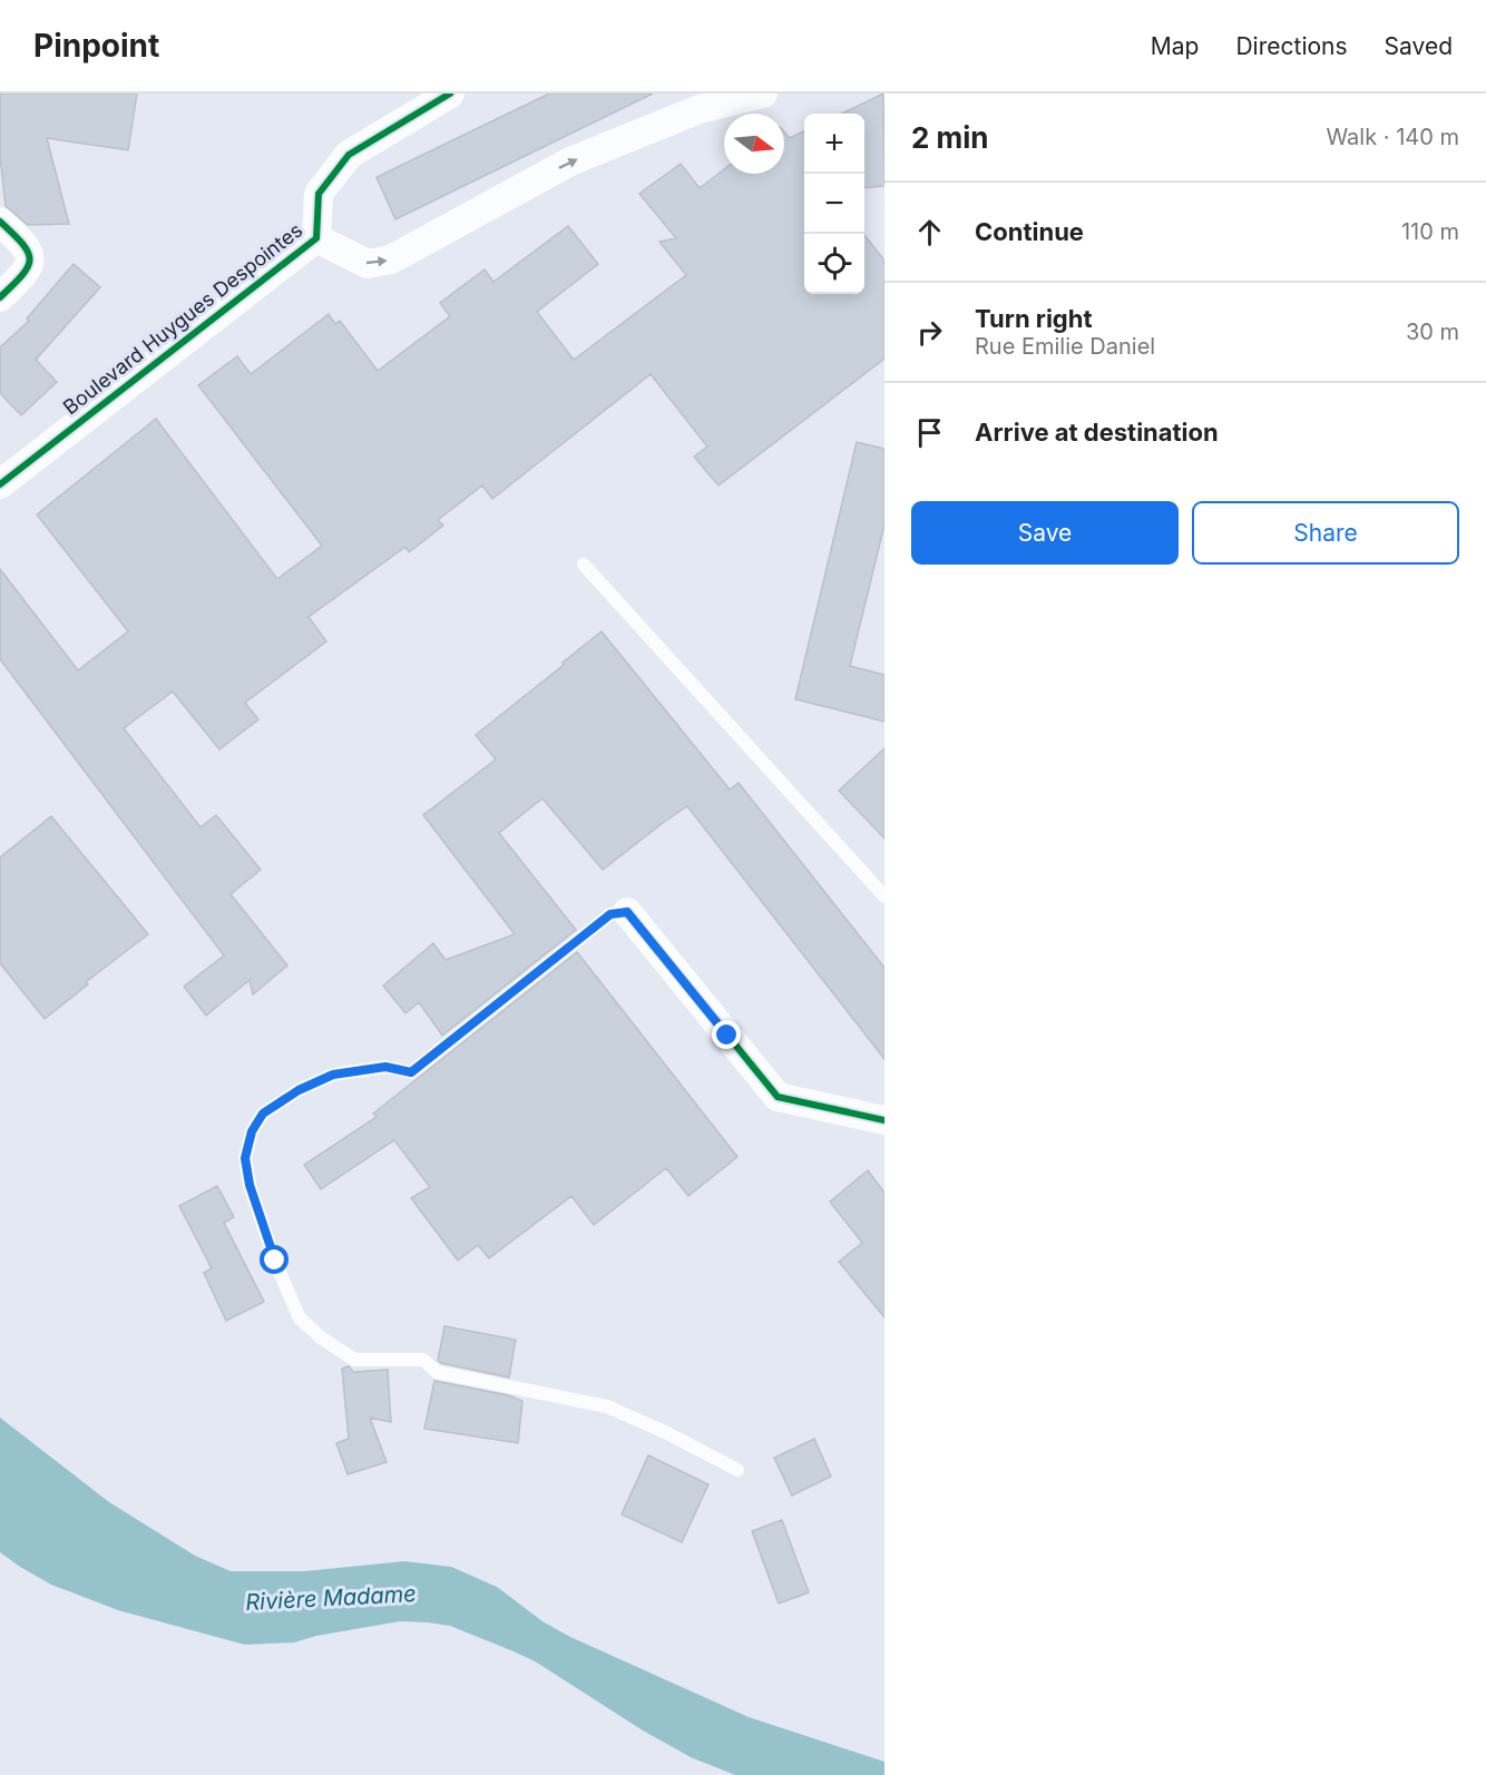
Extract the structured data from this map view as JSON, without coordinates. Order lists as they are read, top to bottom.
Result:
{
  "streets": {
    "street": ["Boulevard Huygues Despointes"]
  },
  "water": ["Rivière Madame"],
  "north": "right",
  "page": {
    "header": "Pinpoint",
    "nav": ["Map", "Directions", "Saved"],
    "heading": ["2 min", "Walk · 140 m"],
    "map_buttons": ["+", "−"],
    "list": [
      ["Continue", "110 m"],
      ["Turn right", "Rue Emilie Daniel", "30 m"],
      "Arrive at destination"
    ],
    "buttons": ["Save", "Share"]
  }
}
